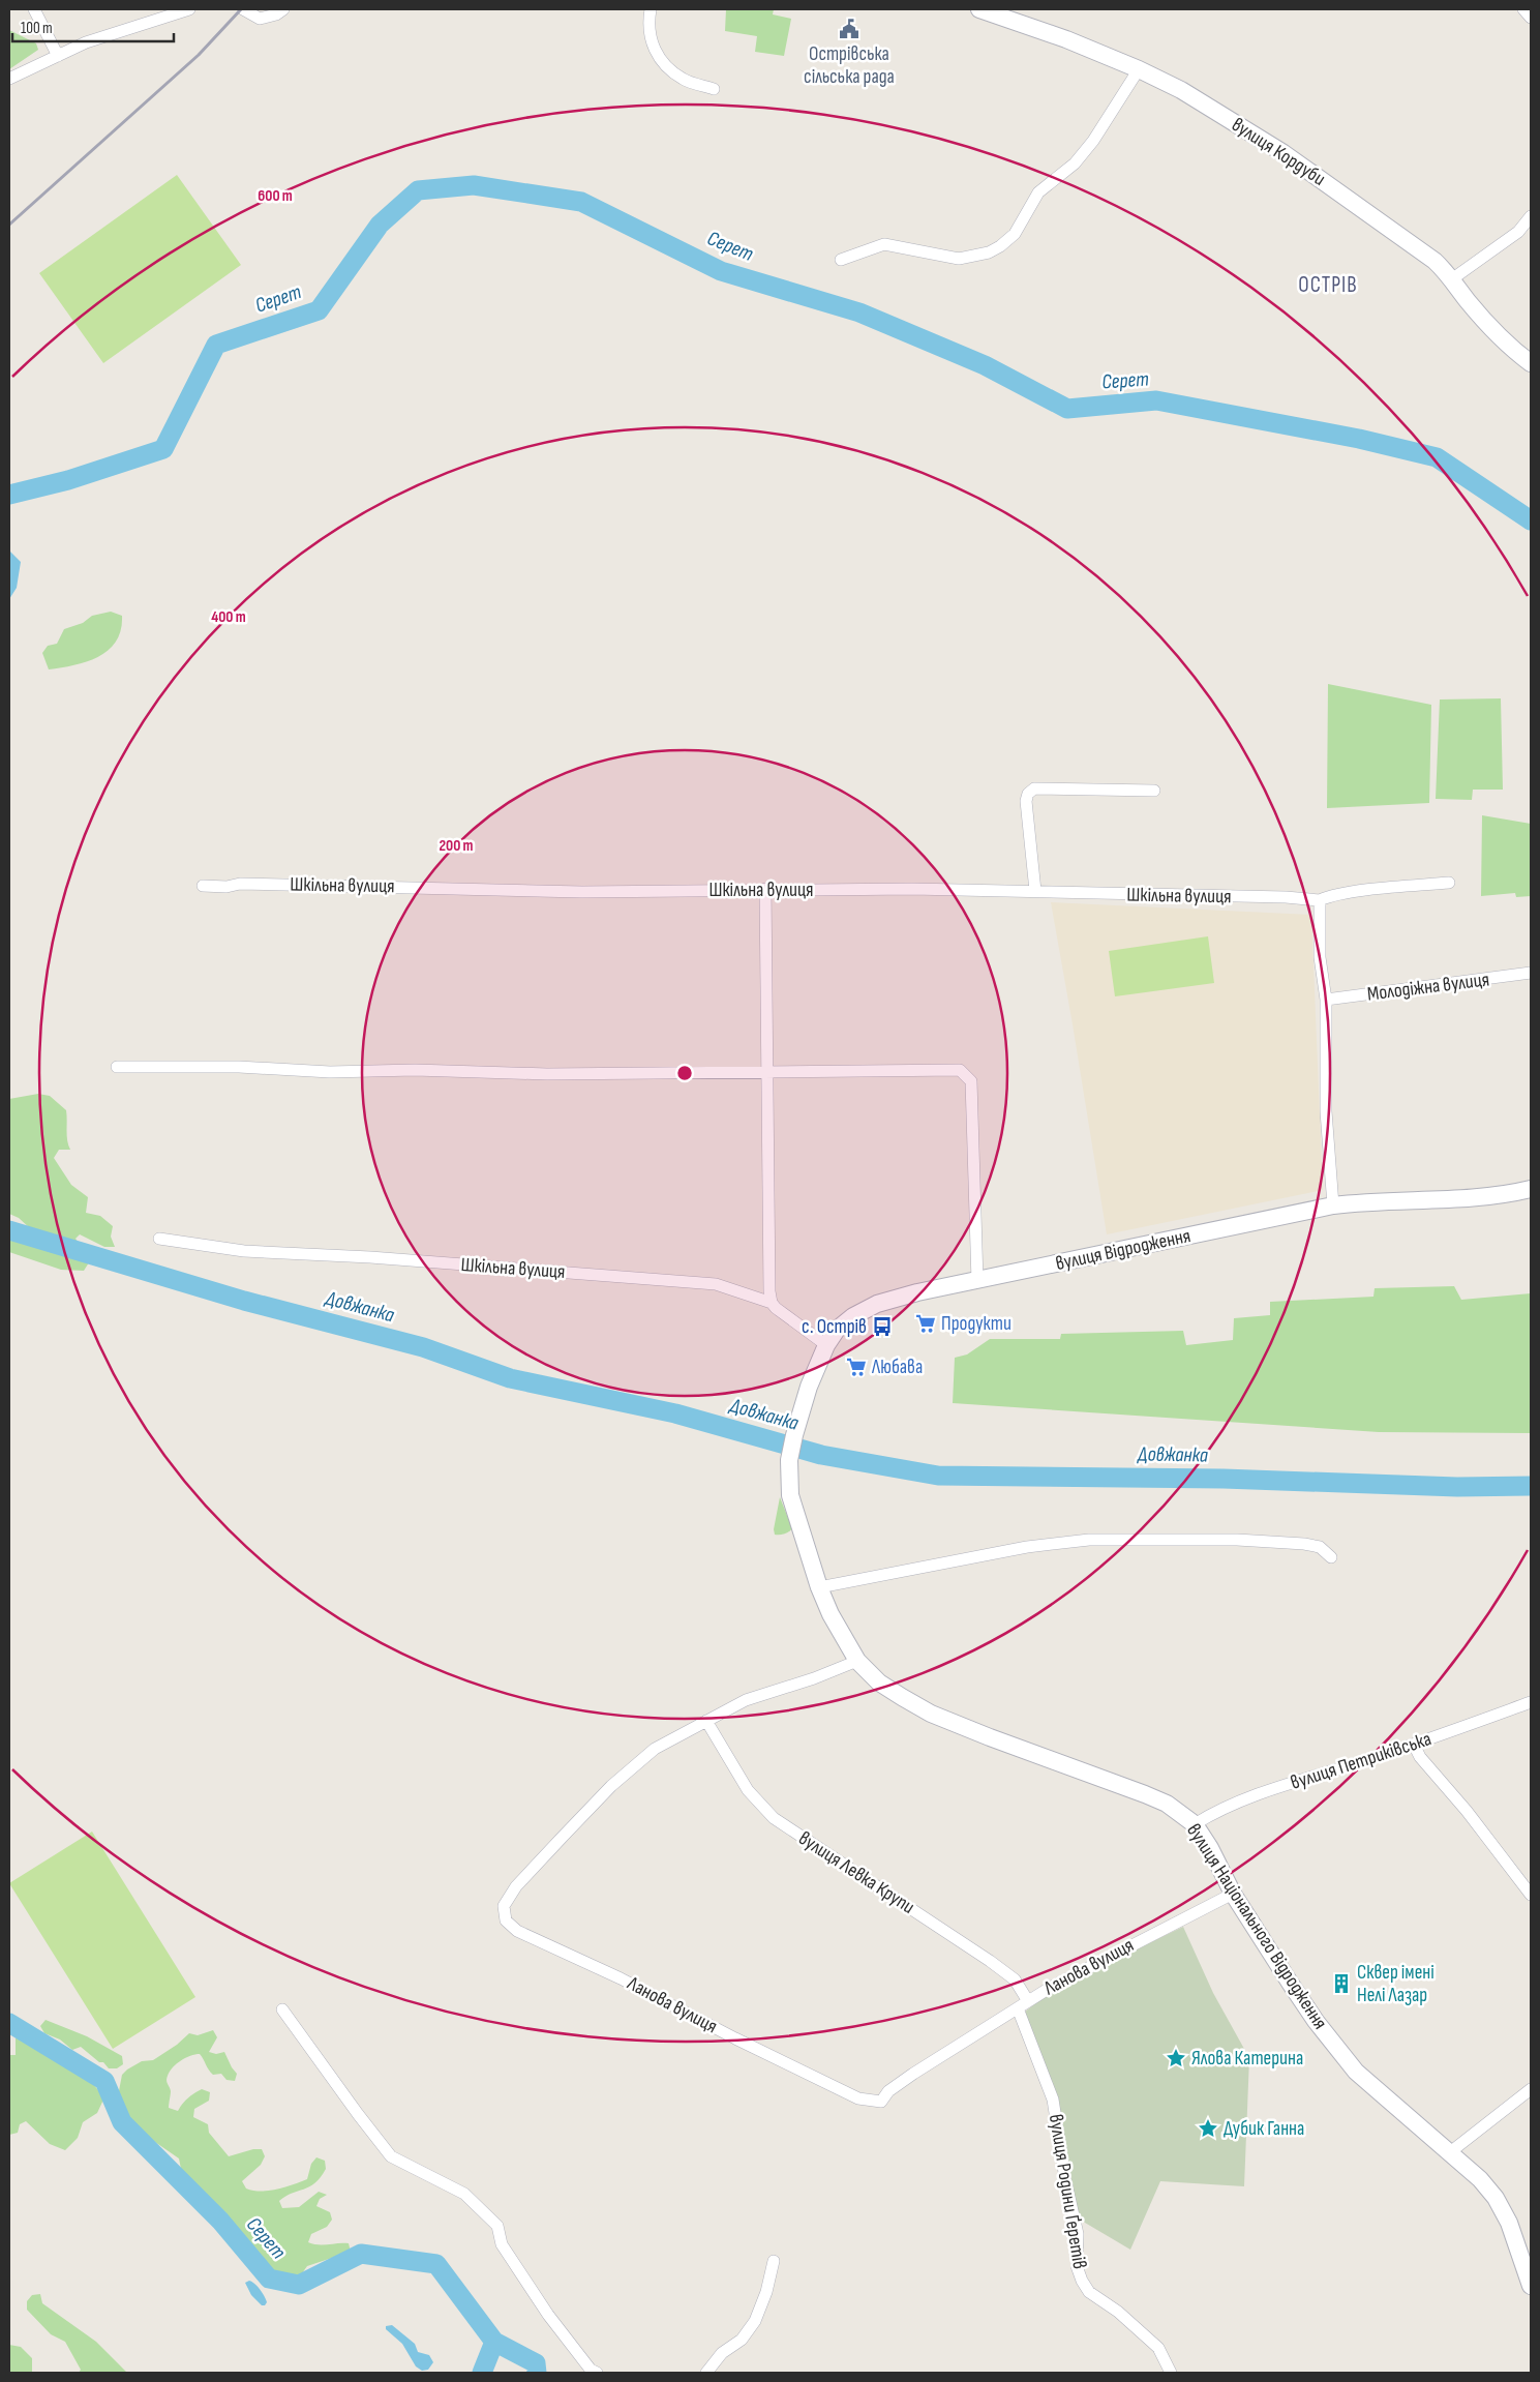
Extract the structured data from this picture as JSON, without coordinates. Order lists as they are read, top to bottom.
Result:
{
  "streets": {
    "street": [
      "вулиця Кордуби",
      "Шкільна вулиця",
      "Молодіжна вулиця",
      "вулиця Відродження",
      "вулиця Петриківська",
      "вулиця Левка Крупи",
      "вулиця Національного Відродження",
      "Ланова вулиця",
      "вулиця Родини Ґеретів"
    ]
  },
  "crossings": [
    ["вулиця Відродження", "вулиця Національного Відродження"],
    ["вулиця Петриківська", "вулиця Національного Відродження"],
    ["вулиця Левка Крупи", "Ланова вулиця"],
    ["вулиця Національного Відродження", "Ланова вулиця"],
    ["Ланова вулиця", "вулиця Родини Ґеретів"]
  ],
  "districts": ["ОСТРІВ"],
  "water": ["Серет", "Довжанка"],
  "places": {
    "public building": ["Острівська сільська рада"],
    "supermarket": ["Продукти", "Любава"],
    "bus stop": ["с. Острів"],
    "building": ["Сквер імені Нелі Лазар"],
    "place": ["Ялова Катерина", "Дубик Ганна"]
  },
  "scale_bar": "100 m",
  "rings": ["600 m", "400 m", "200 m"]
}
